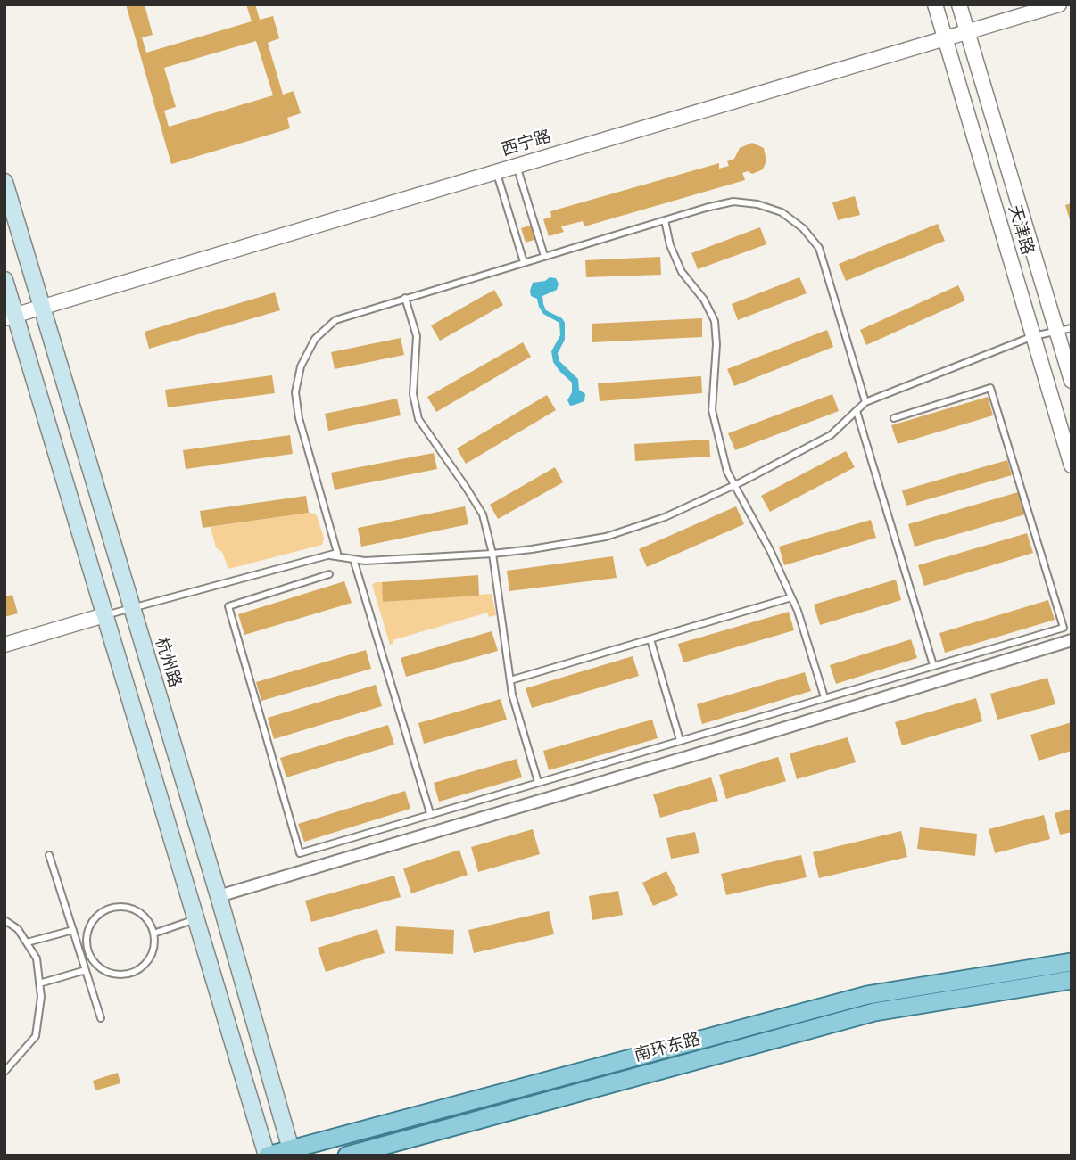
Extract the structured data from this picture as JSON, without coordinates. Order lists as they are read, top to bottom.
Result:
{
  "streets": {
    "main road": ["杭州路", "南环东路"],
    "street": ["西宁路", "天津路"]
  },
  "crossings": [
    ["西宁路", "天津路"],
    ["西宁路", "杭州路"],
    ["杭州路", "南环东路"]
  ]
}
